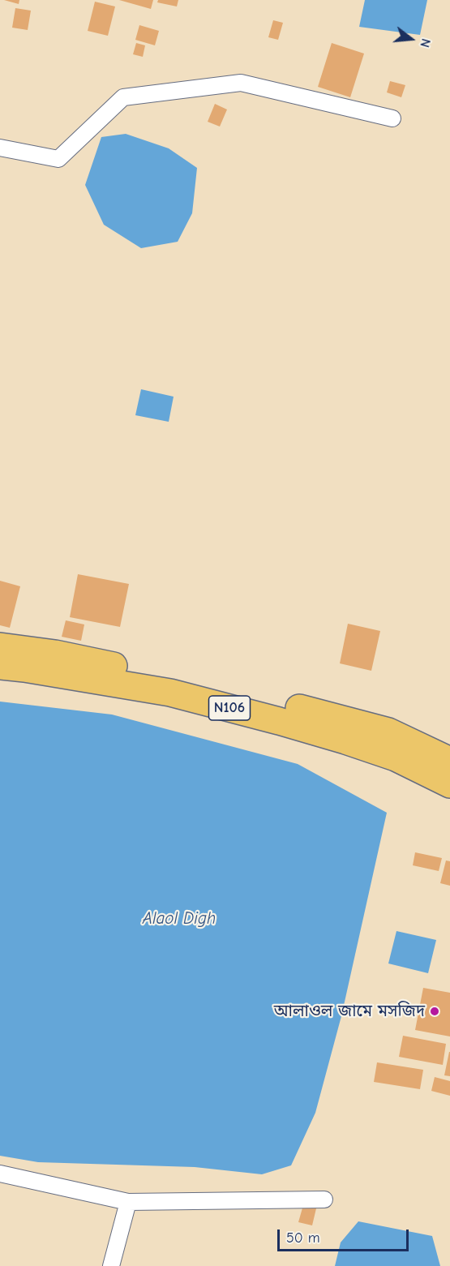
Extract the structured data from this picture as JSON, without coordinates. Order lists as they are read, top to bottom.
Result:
{
  "streets": {
    "highway": ["N106"]
  },
  "water": ["Alaol Digh"],
  "places": ["আলাওল জামে মসজিদ"],
  "scale_bar": "50 m",
  "north": "right"
}
